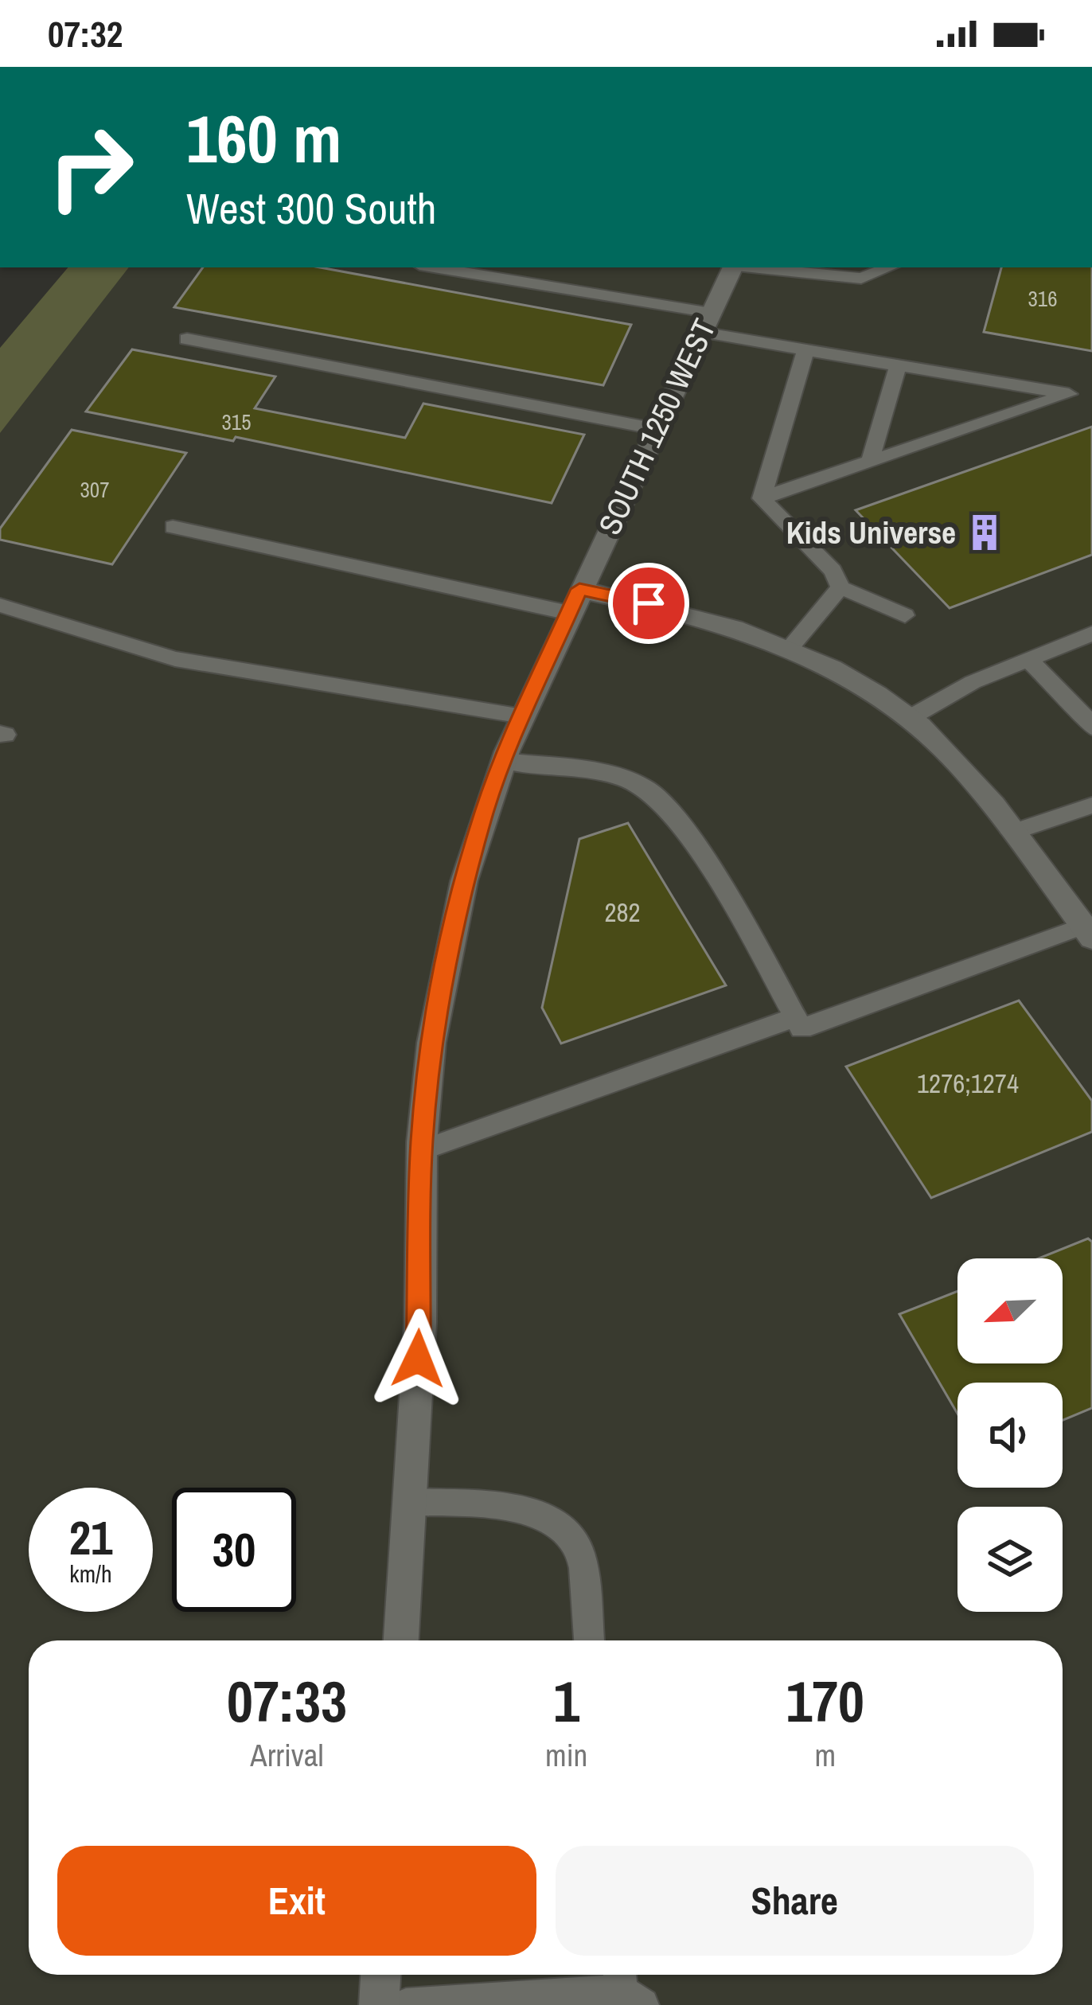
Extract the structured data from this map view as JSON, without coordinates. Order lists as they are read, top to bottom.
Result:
{
  "streets": {
    "street": ["SOUTH 1250 WEST"]
  },
  "places": {
    "building": ["Kids Universe"]
  },
  "house_numbers": [
    "316",
    "315",
    "307",
    "282",
    "1276;1274"
  ],
  "north": "bottom left",
  "page": {
    "status": "07:32",
    "turn": ["160 m", "West 300 South"],
    "speed": "21 km/h",
    "limit": "30",
    "eta": [
      "07:33",
      "Arrival",
      "1",
      "min",
      "170",
      "m"
    ],
    "buttons": ["Exit", "Share"]
  }
}
